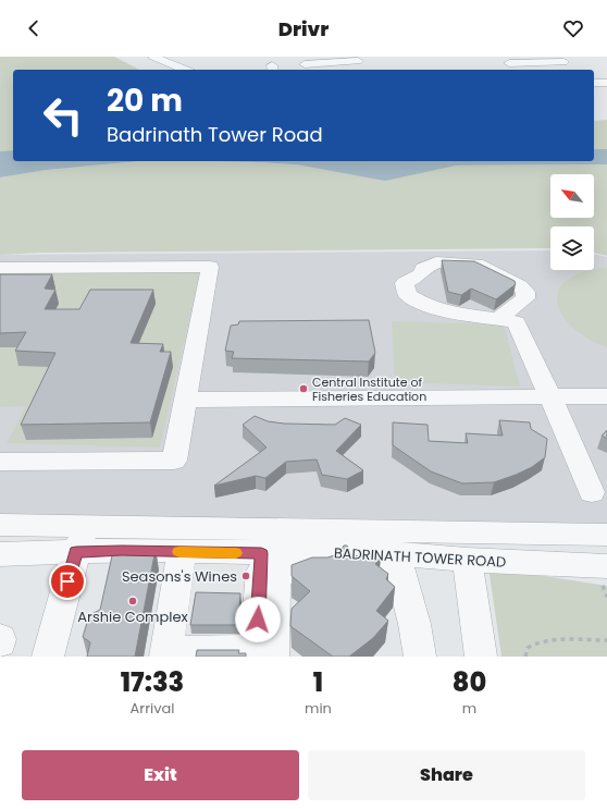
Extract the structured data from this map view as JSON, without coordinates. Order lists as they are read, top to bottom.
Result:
{
  "streets": {
    "street": ["BADRINATH TOWER ROAD"]
  },
  "places": ["Central Institute of Fisheries Education", "Seasons's Wines", "Arshie Complex"],
  "north": "top left",
  "page": {
    "header": "Drivr",
    "turn": ["20 m", "Badrinath Tower Road"],
    "eta": [
      "17:33",
      "Arrival",
      "1",
      "min",
      "80",
      "m"
    ],
    "buttons": ["Exit", "Share"]
  }
}
